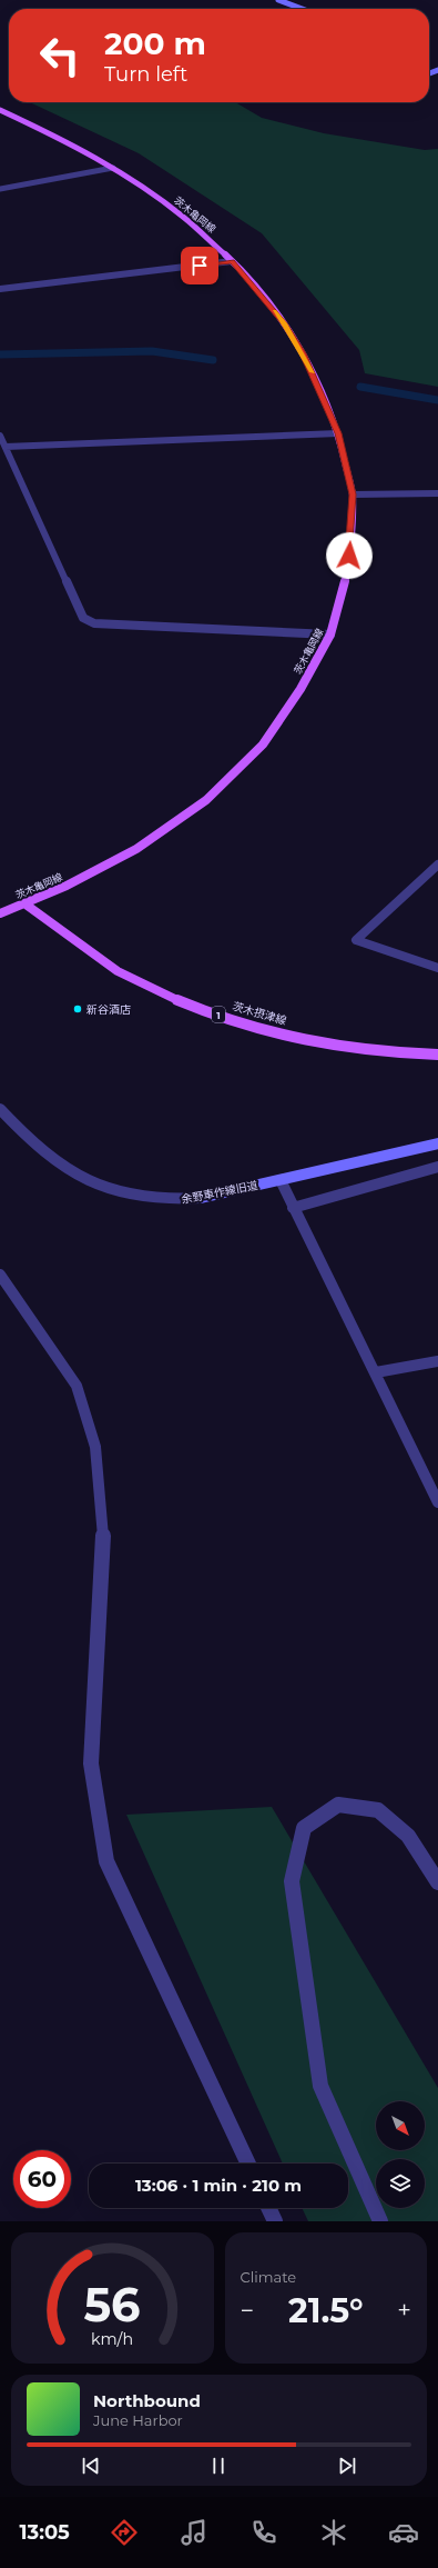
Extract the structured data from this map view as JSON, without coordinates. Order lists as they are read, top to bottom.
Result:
{
  "streets": {
    "main road": ["茨木亀岡線", "茨木摂津線", "1"],
    "street": ["余野車作線旧道"]
  },
  "crossings": [
    ["茨木亀岡線", "茨木摂津線"]
  ],
  "places": ["新谷酒店"],
  "north": "bottom right",
  "page": {
    "turn": ["200 m", "Turn left"],
    "limit": "60",
    "trip": "13:06 · 1 min · 210 m",
    "tile": "Climate",
    "heat": ["−", "21.5°", "+"],
    "song": ["Northbound", "June Harbor"],
    "tabs": "13:05",
    "gauge": ["56", "km/h"]
  }
}
